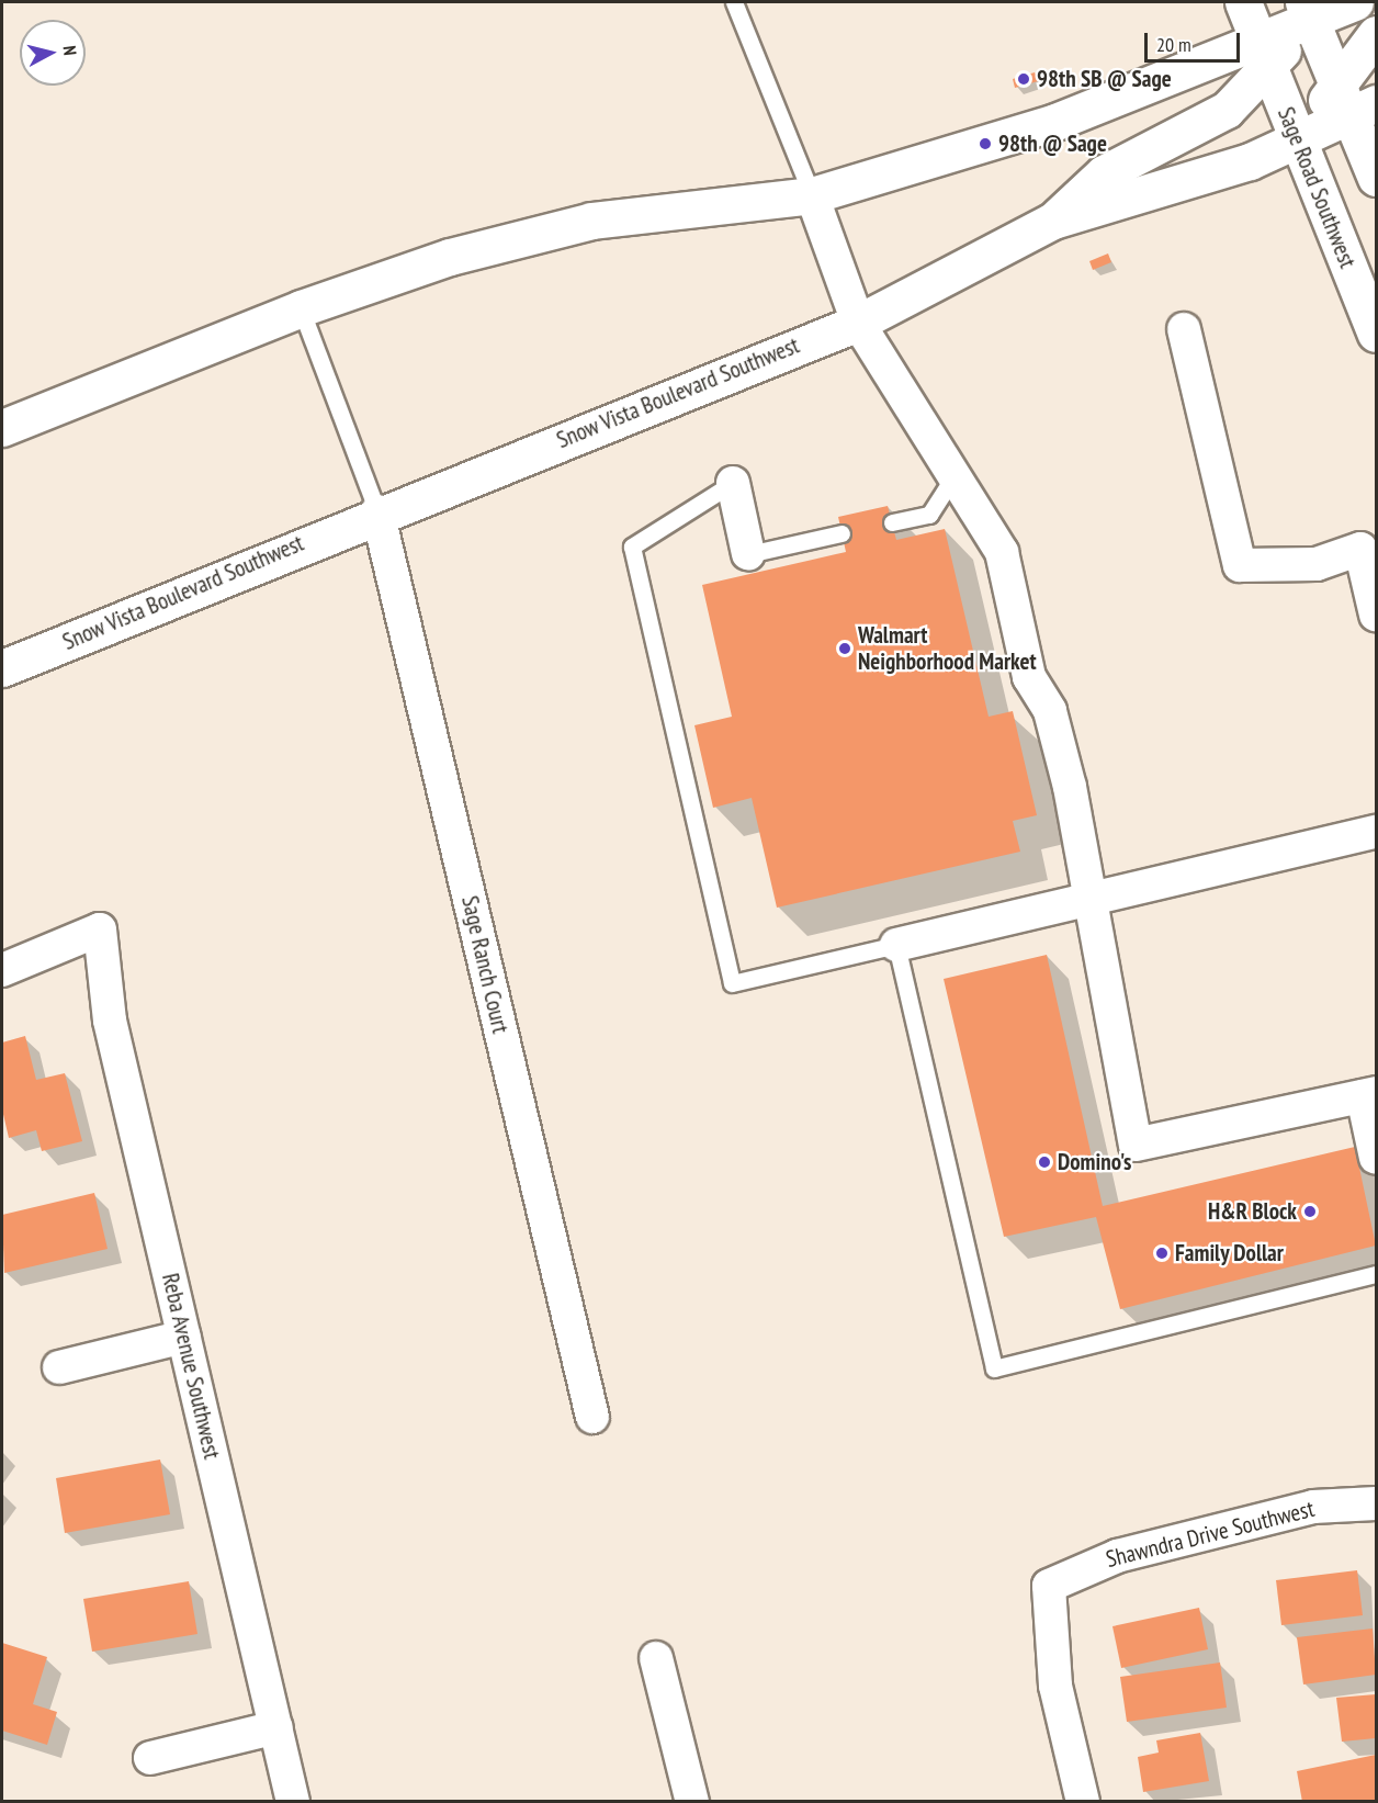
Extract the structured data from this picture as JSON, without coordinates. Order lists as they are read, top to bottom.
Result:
{
  "streets": {
    "main road": ["Sage Road Southwest", "Snow Vista Boulevard Southwest"],
    "street": ["Sage Ranch Court", "Reba Avenue Southwest", "Shawndra Drive Southwest"]
  },
  "crossings": [
    ["Sage Road Southwest", "Snow Vista Boulevard Southwest"],
    ["Snow Vista Boulevard Southwest", "Sage Ranch Court"]
  ],
  "places": [
    "98th SB @ Sage",
    "98th @ Sage",
    "Walmart Neighborhood Market",
    "Domino's",
    "H&R Block",
    "Family Dollar"
  ],
  "scale_bar": "20 m",
  "north": "right"
}
